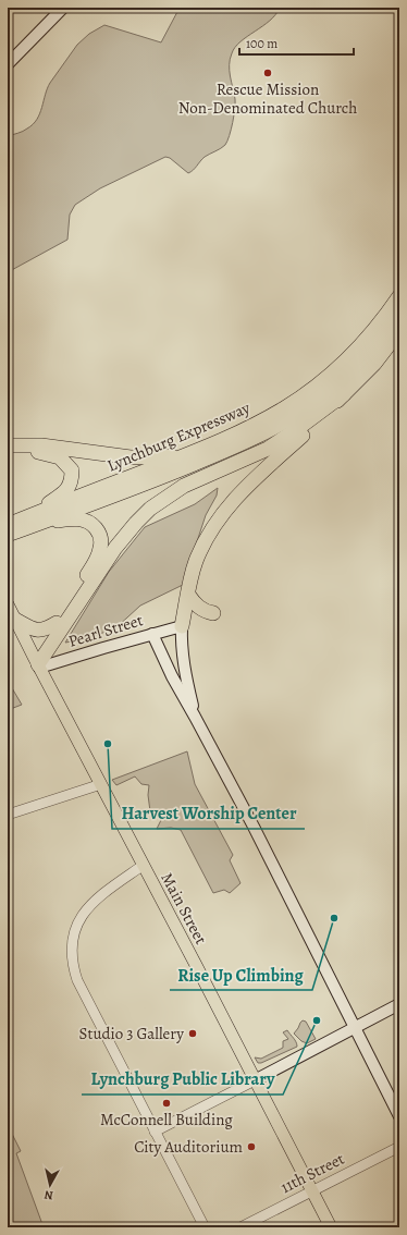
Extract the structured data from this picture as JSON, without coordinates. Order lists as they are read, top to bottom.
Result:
{
  "streets": {
    "highway": ["Lynchburg Expressway"],
    "main road": ["Pearl Street", "Main Street"],
    "street": ["11th Street"]
  },
  "crossings": [
    ["Pearl Street", "Main Street"],
    ["Main Street", "11th Street"]
  ],
  "places": [
    "Rescue Mission Non-Denominated Church",
    "Harvest Worship Center",
    "Rise Up Climbing",
    "Lynchburg Public Library",
    "Studio 3 Gallery",
    "McConnell Building",
    "City Auditorium"
  ],
  "scale_bar": "100 m",
  "north": "bottom"
}
